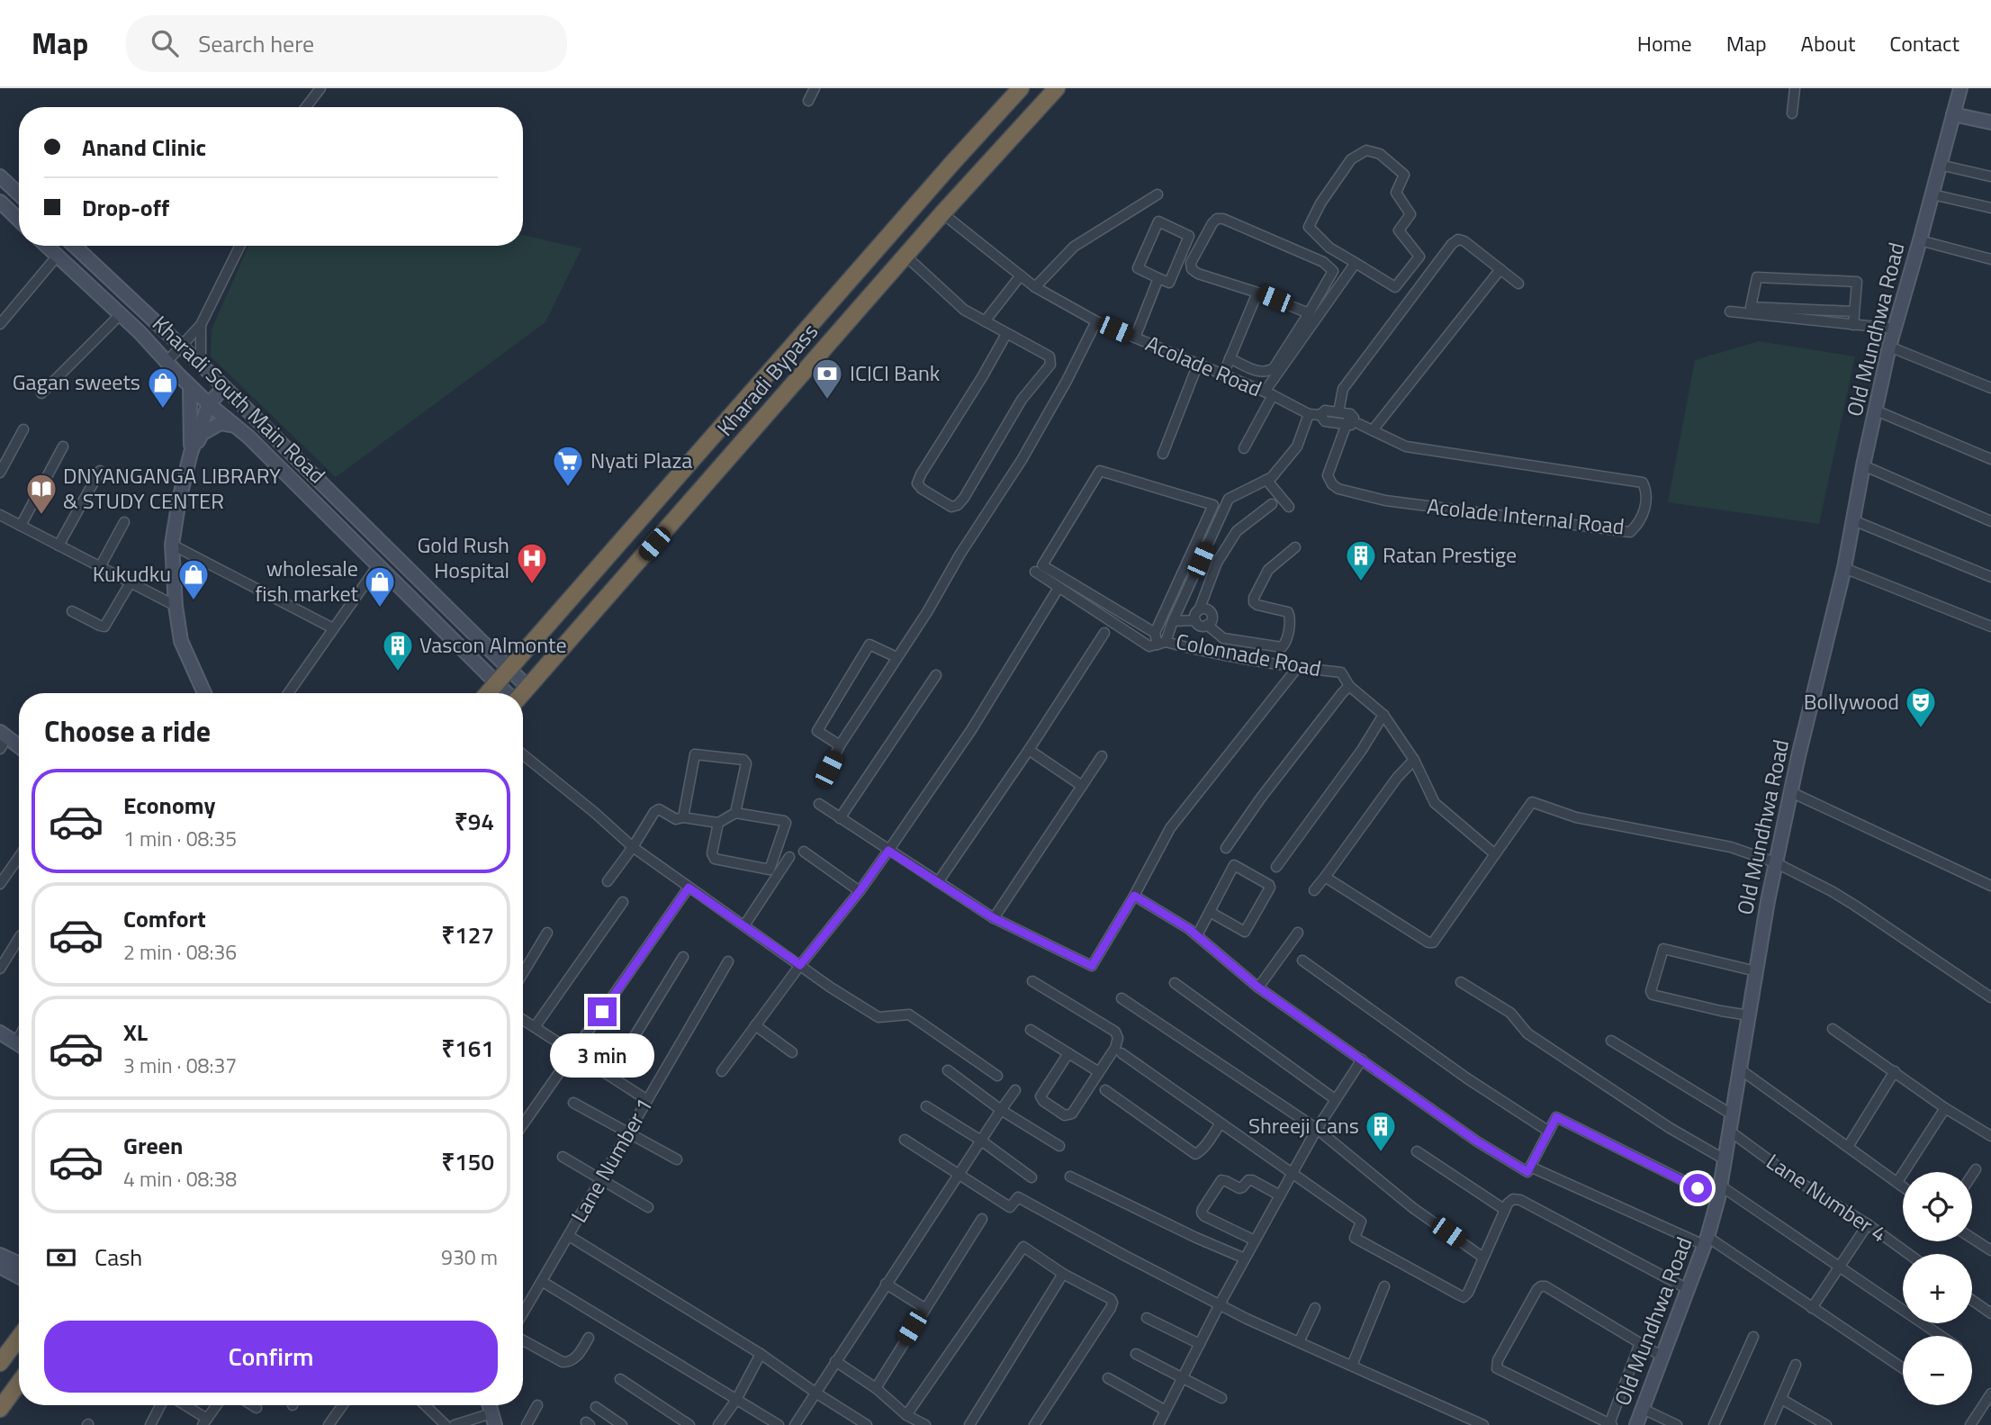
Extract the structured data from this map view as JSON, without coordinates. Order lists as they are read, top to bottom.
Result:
{
  "streets": {
    "highway": ["Kharadi Bypass"],
    "street": [
      "Old Mundhwa Road",
      "Acolade Road",
      "Kharadi South Main Road",
      "Acolade Internal Road",
      "Colonnade Road",
      "Lane Number 1",
      "Lane Number 4"
    ]
  },
  "crossings": [
    ["Old Mundhwa Road", "Lane Number 4"],
    ["Acolade Road", "Kharadi Bypass"],
    ["Acolade Road", "Colonnade Road"],
    ["Kharadi Bypass", "Kharadi South Main Road"]
  ],
  "places": {
    "bank": ["ICICI Bank"],
    "shop": ["Gagan sweets", "Kukudku", "wholesale fish market"],
    "supermarket": ["Nyati Plaza"],
    "library": ["DNYANGANGA LIBRARY & STUDY CENTER"],
    "building": ["Ratan Prestige", "Vascon Almonte", "Shreeji Cans"],
    "hospital": ["Gold Rush Hospital"],
    "theatre": ["Bollywood"]
  },
  "page": {
    "header": "Map",
    "search": "Search here",
    "nav": [
      "Home",
      "Map",
      "About",
      "Contact"
    ],
    "banner": ["Anand Clinic", "Drop-off"],
    "heading": "Choose a ride",
    "list": [
      {
        "name": "Economy",
        "note": "1 min · 08:35",
        "value": "₹94"
      },
      {
        "name": "Comfort",
        "note": "2 min · 08:36",
        "value": "₹127"
      },
      {
        "name": "XL",
        "note": "3 min · 08:37",
        "value": "₹161"
      },
      {
        "name": "Green",
        "note": "4 min · 08:38",
        "value": "₹150"
      }
    ],
    "bubble": "3 min",
    "map_buttons": ["+", "−"],
    "pay": ["Cash", "930 m"],
    "buttons": "Confirm"
  }
}
